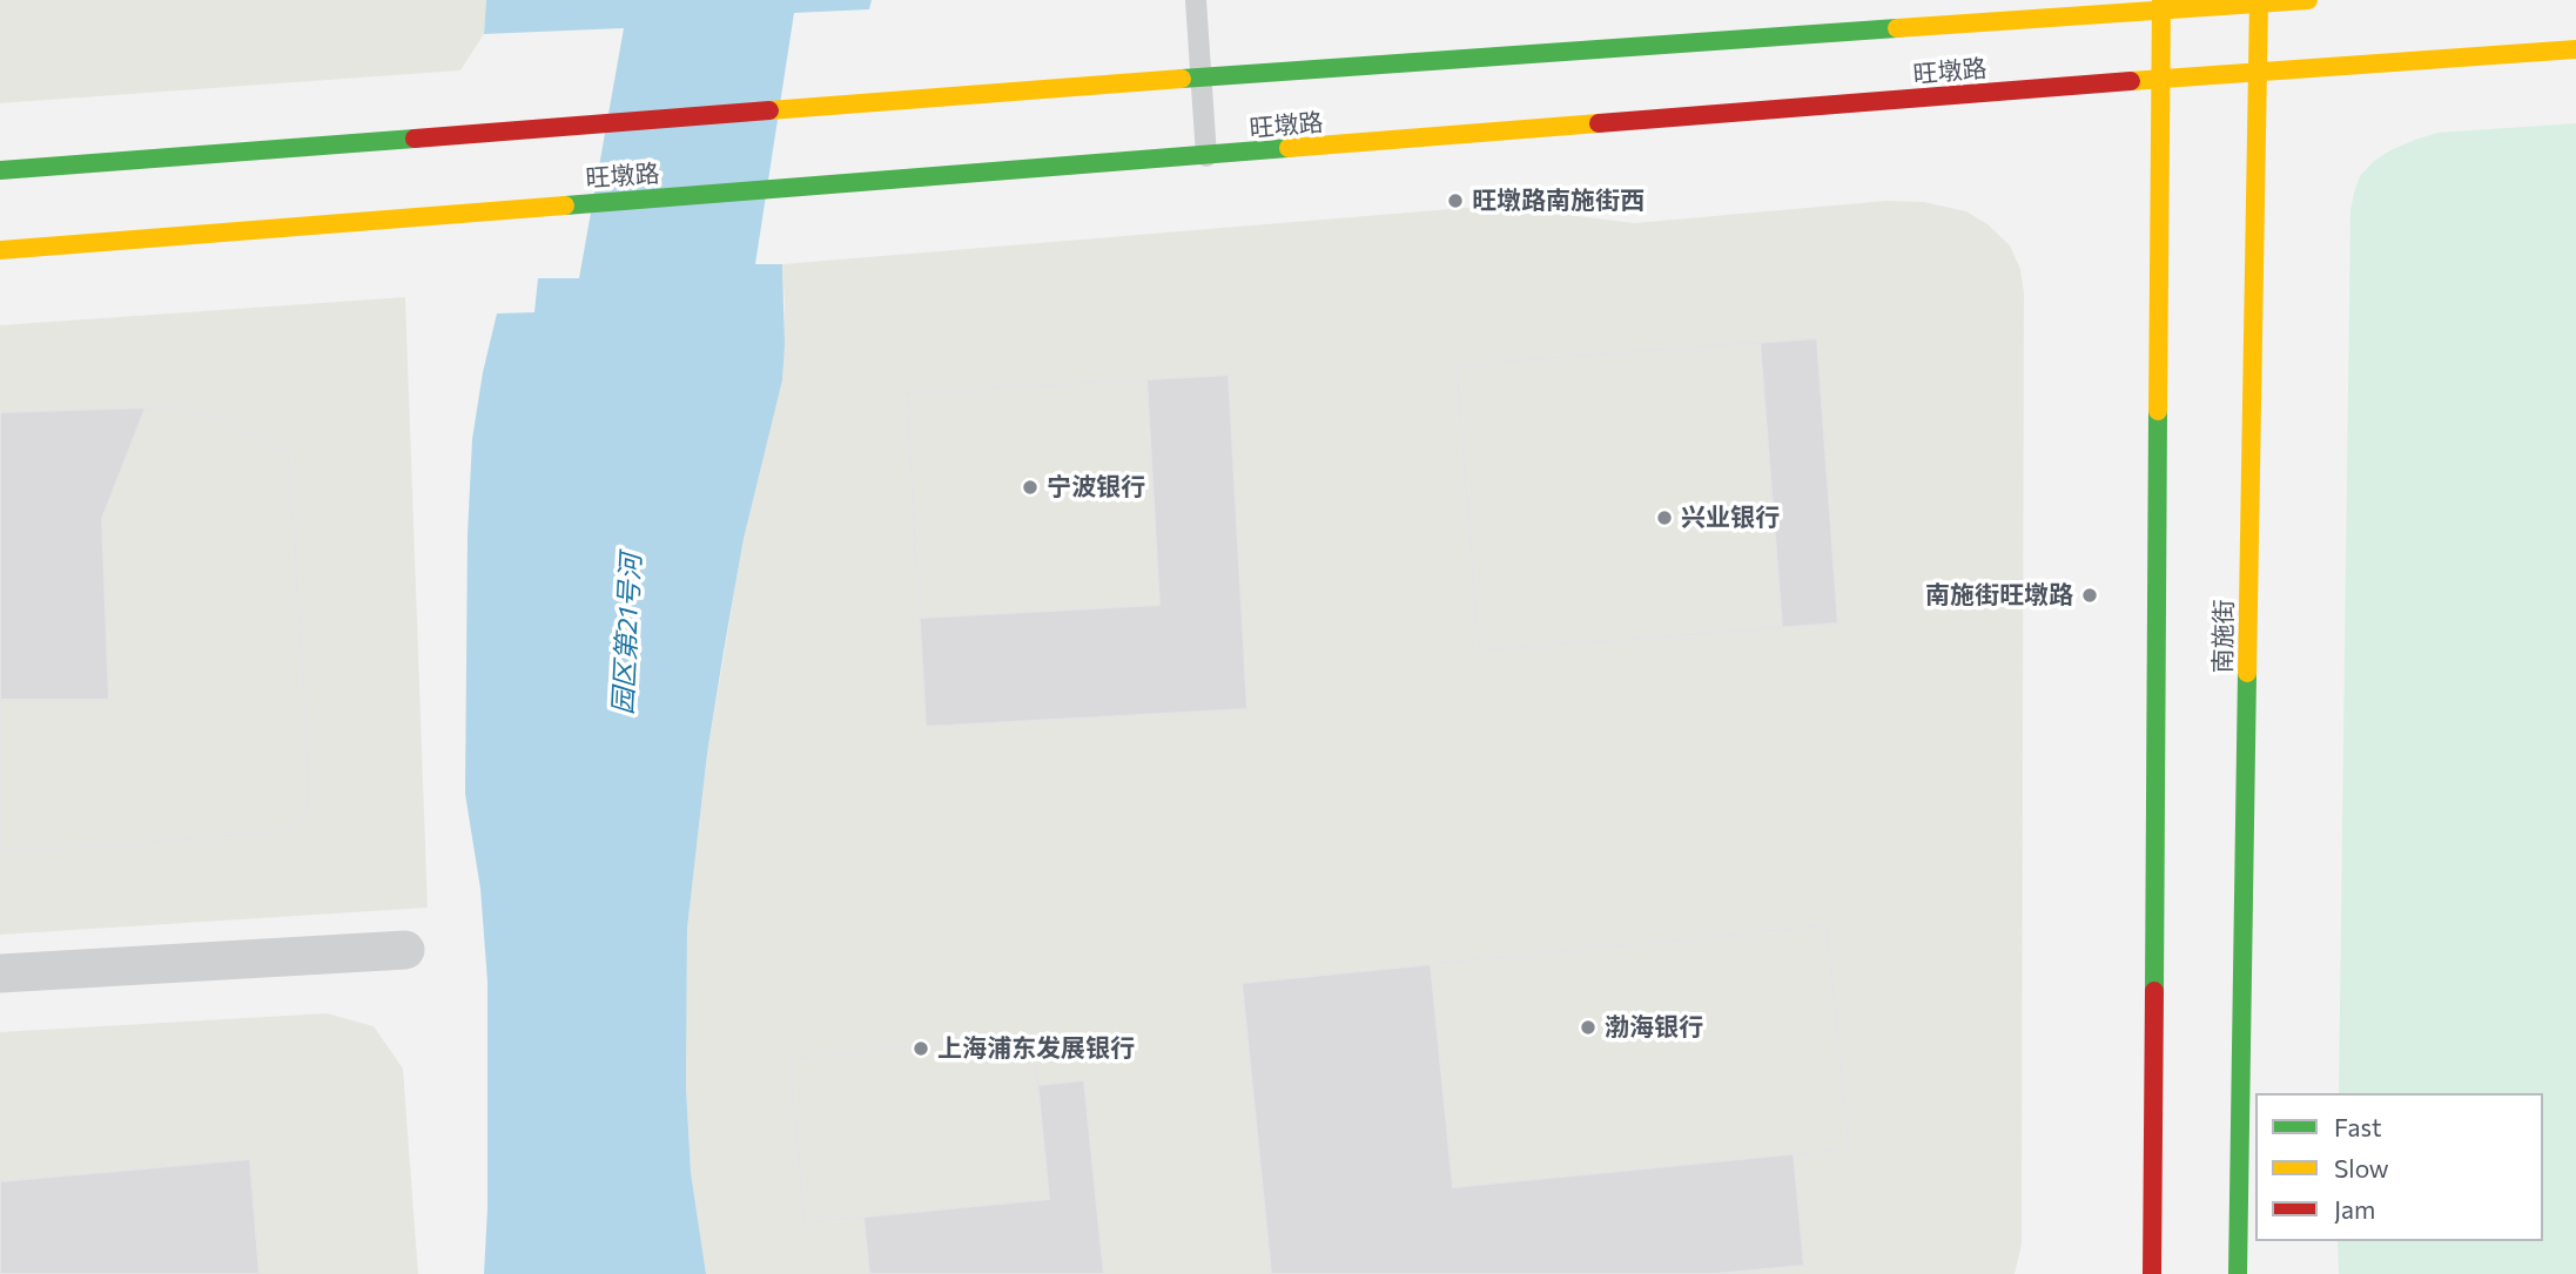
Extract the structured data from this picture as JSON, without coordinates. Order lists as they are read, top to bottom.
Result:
{
  "streets": {
    "main road": ["旺墩路", "南施街"]
  },
  "crossings": [
    ["旺墩路", "南施街"]
  ],
  "water": ["园区第21号河"],
  "places": [
    "旺墩路南施街西",
    "宁波银行",
    "兴业银行",
    "南施街旺墩路",
    "渤海银行",
    "上海浦东发展银行"
  ],
  "legend": ["Fast", "Slow", "Jam"]
}
